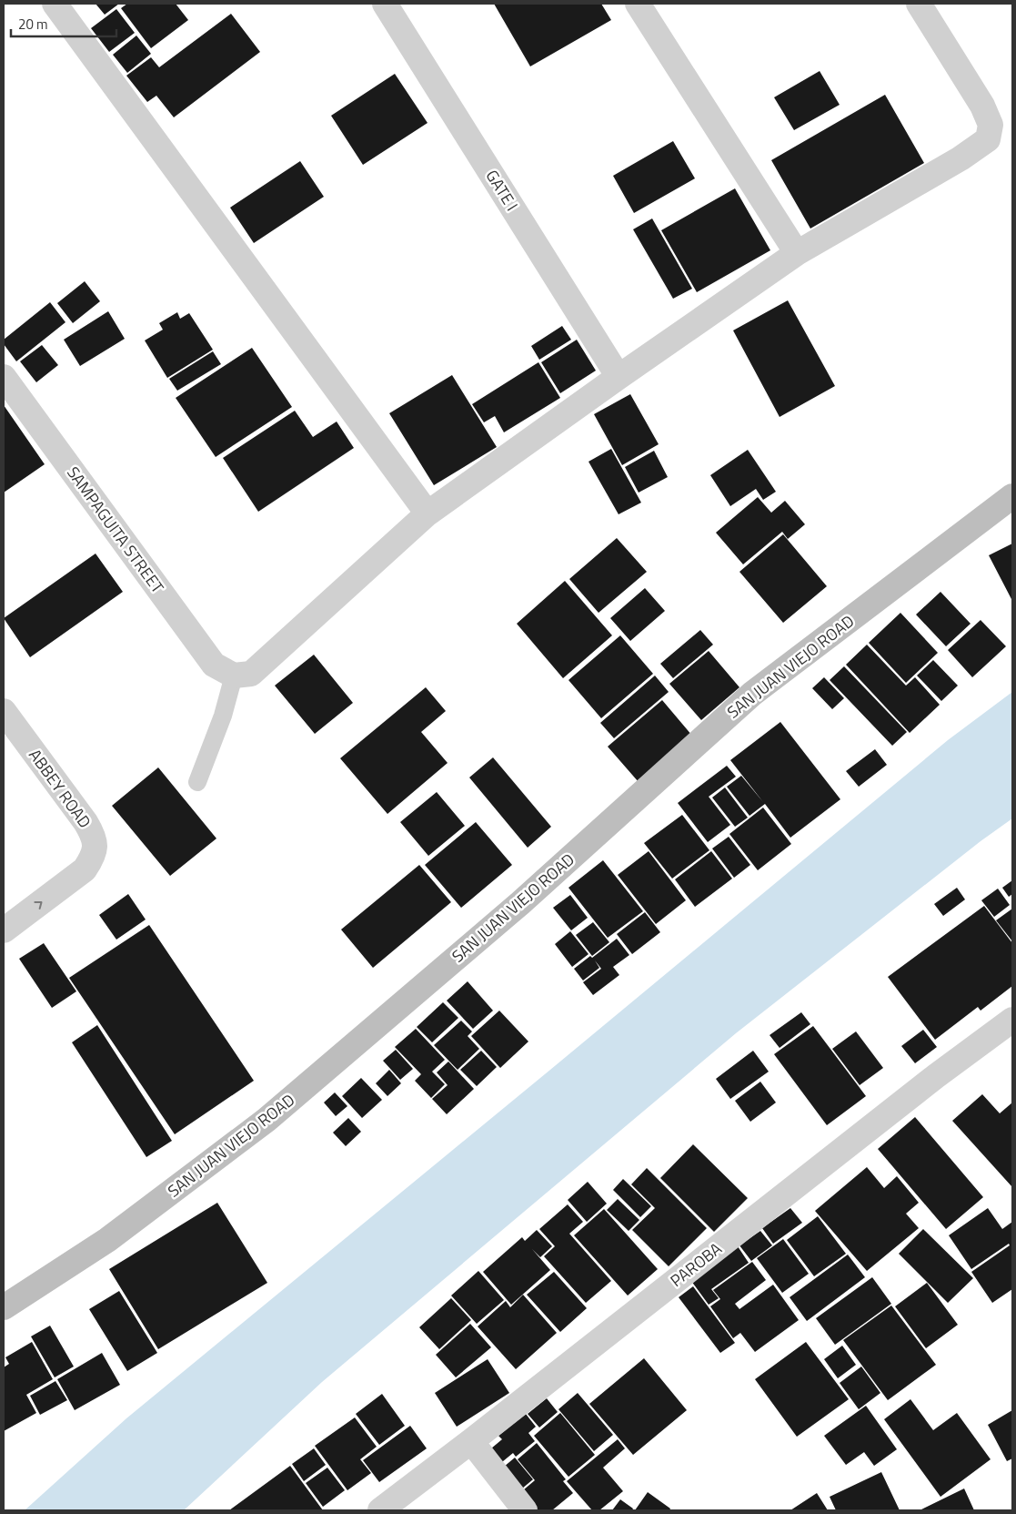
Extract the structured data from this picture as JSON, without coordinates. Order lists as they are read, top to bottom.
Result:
{
  "streets": {
    "street": [
      "GATE I",
      "SAMPAGUITA STREET",
      "SAN JUAN VIEJO ROAD",
      "ABBEY ROAD",
      "PAROBA"
    ]
  },
  "scale_bar": "20 m"
}
